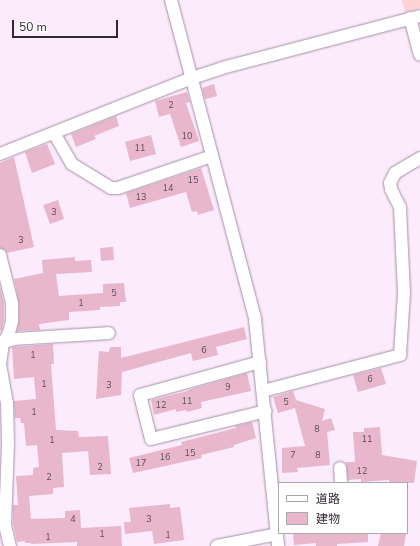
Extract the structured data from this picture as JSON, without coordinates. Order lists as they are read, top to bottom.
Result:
{
  "house_numbers": [
    "2",
    "10",
    "11",
    "15",
    "14",
    "13",
    "3",
    "3",
    "5",
    "1",
    "6",
    "1",
    "6",
    "1",
    "3",
    "9",
    "11",
    "5",
    "12",
    "1",
    "8",
    "11",
    "1",
    "15",
    "7",
    "8",
    "16",
    "17",
    "2",
    "12",
    "2",
    "4",
    "3",
    "1",
    "1",
    "1"
  ],
  "legend": ["道路", "建物"],
  "scale_bar": "50 m"
}
